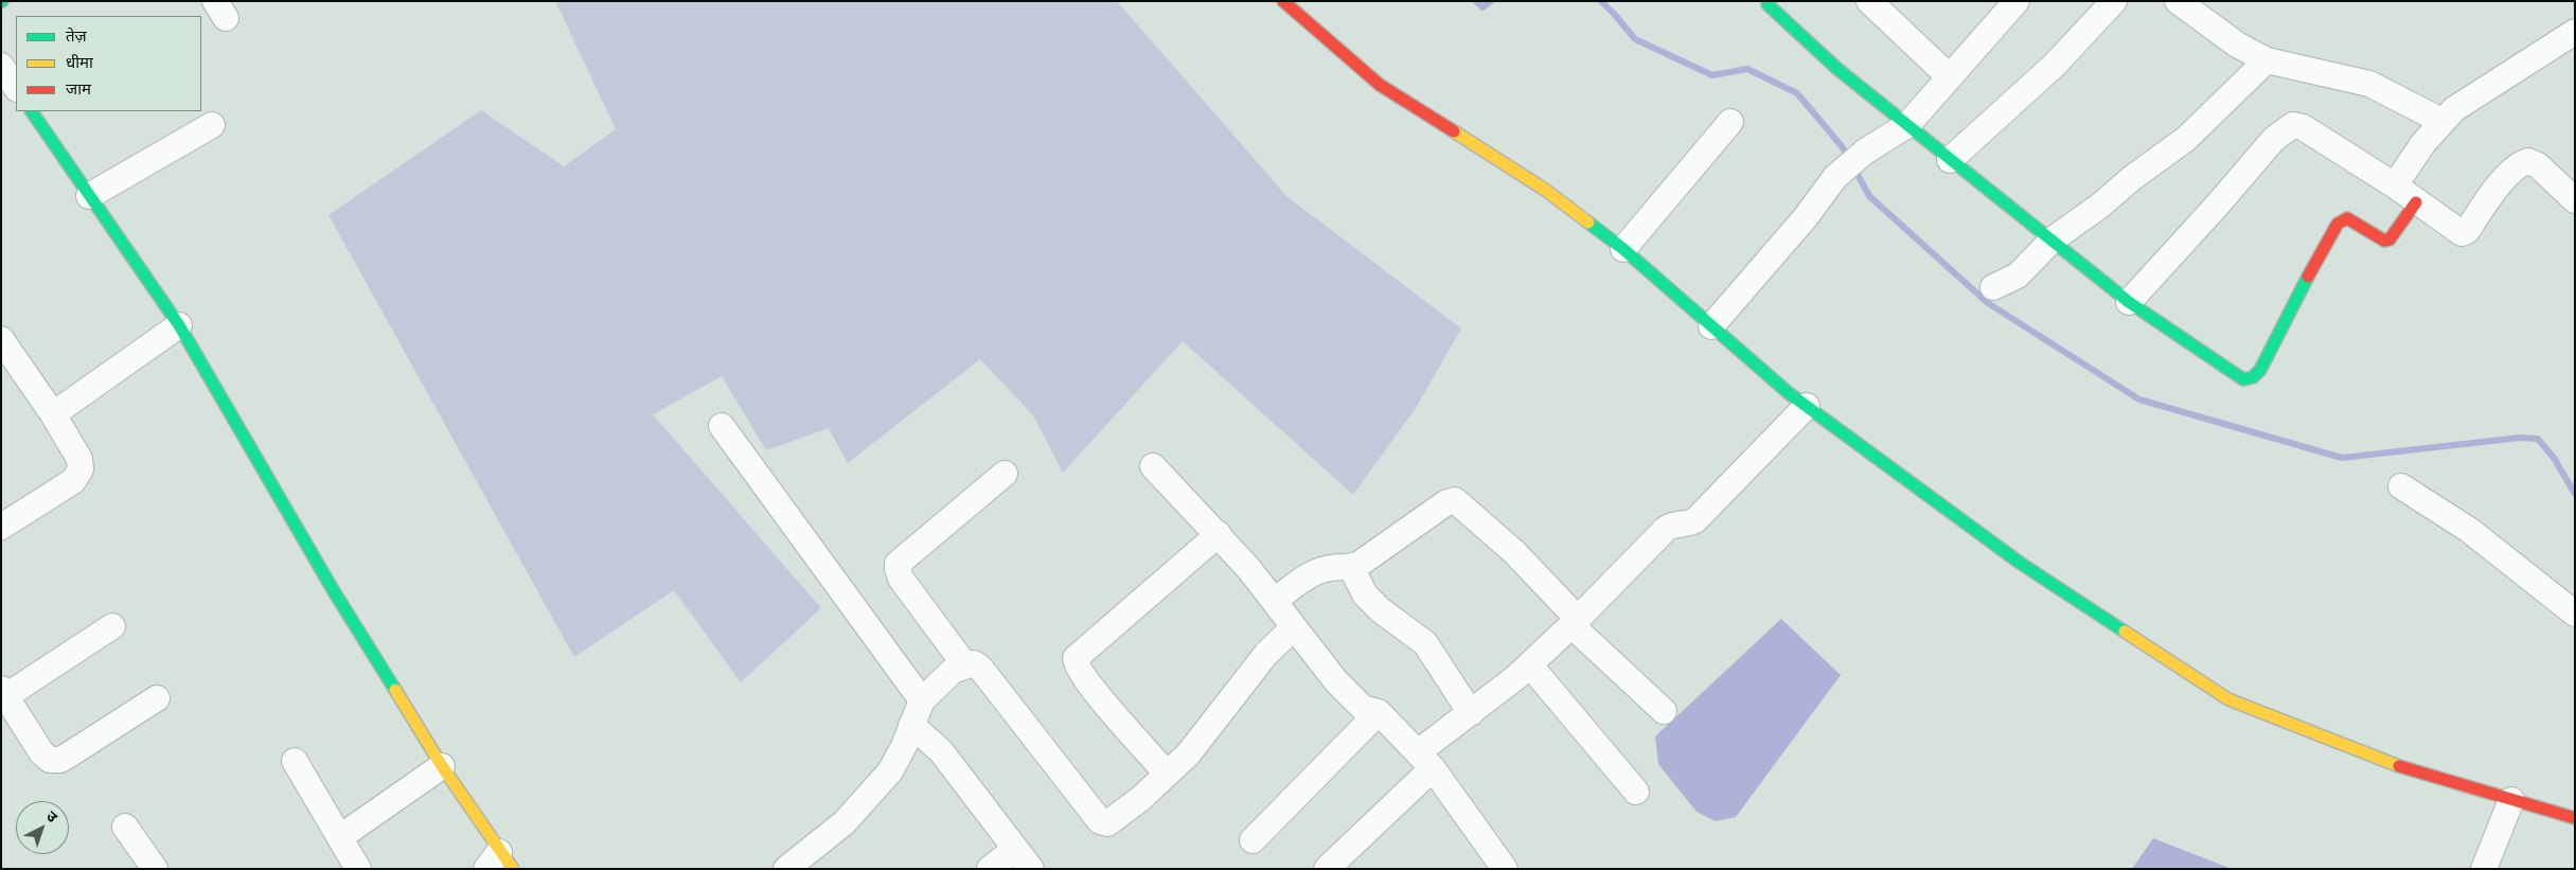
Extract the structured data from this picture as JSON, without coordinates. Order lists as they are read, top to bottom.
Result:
{
  "legend": ["तेज़", "धीमा", "जाम"],
  "north": "top right"
}
